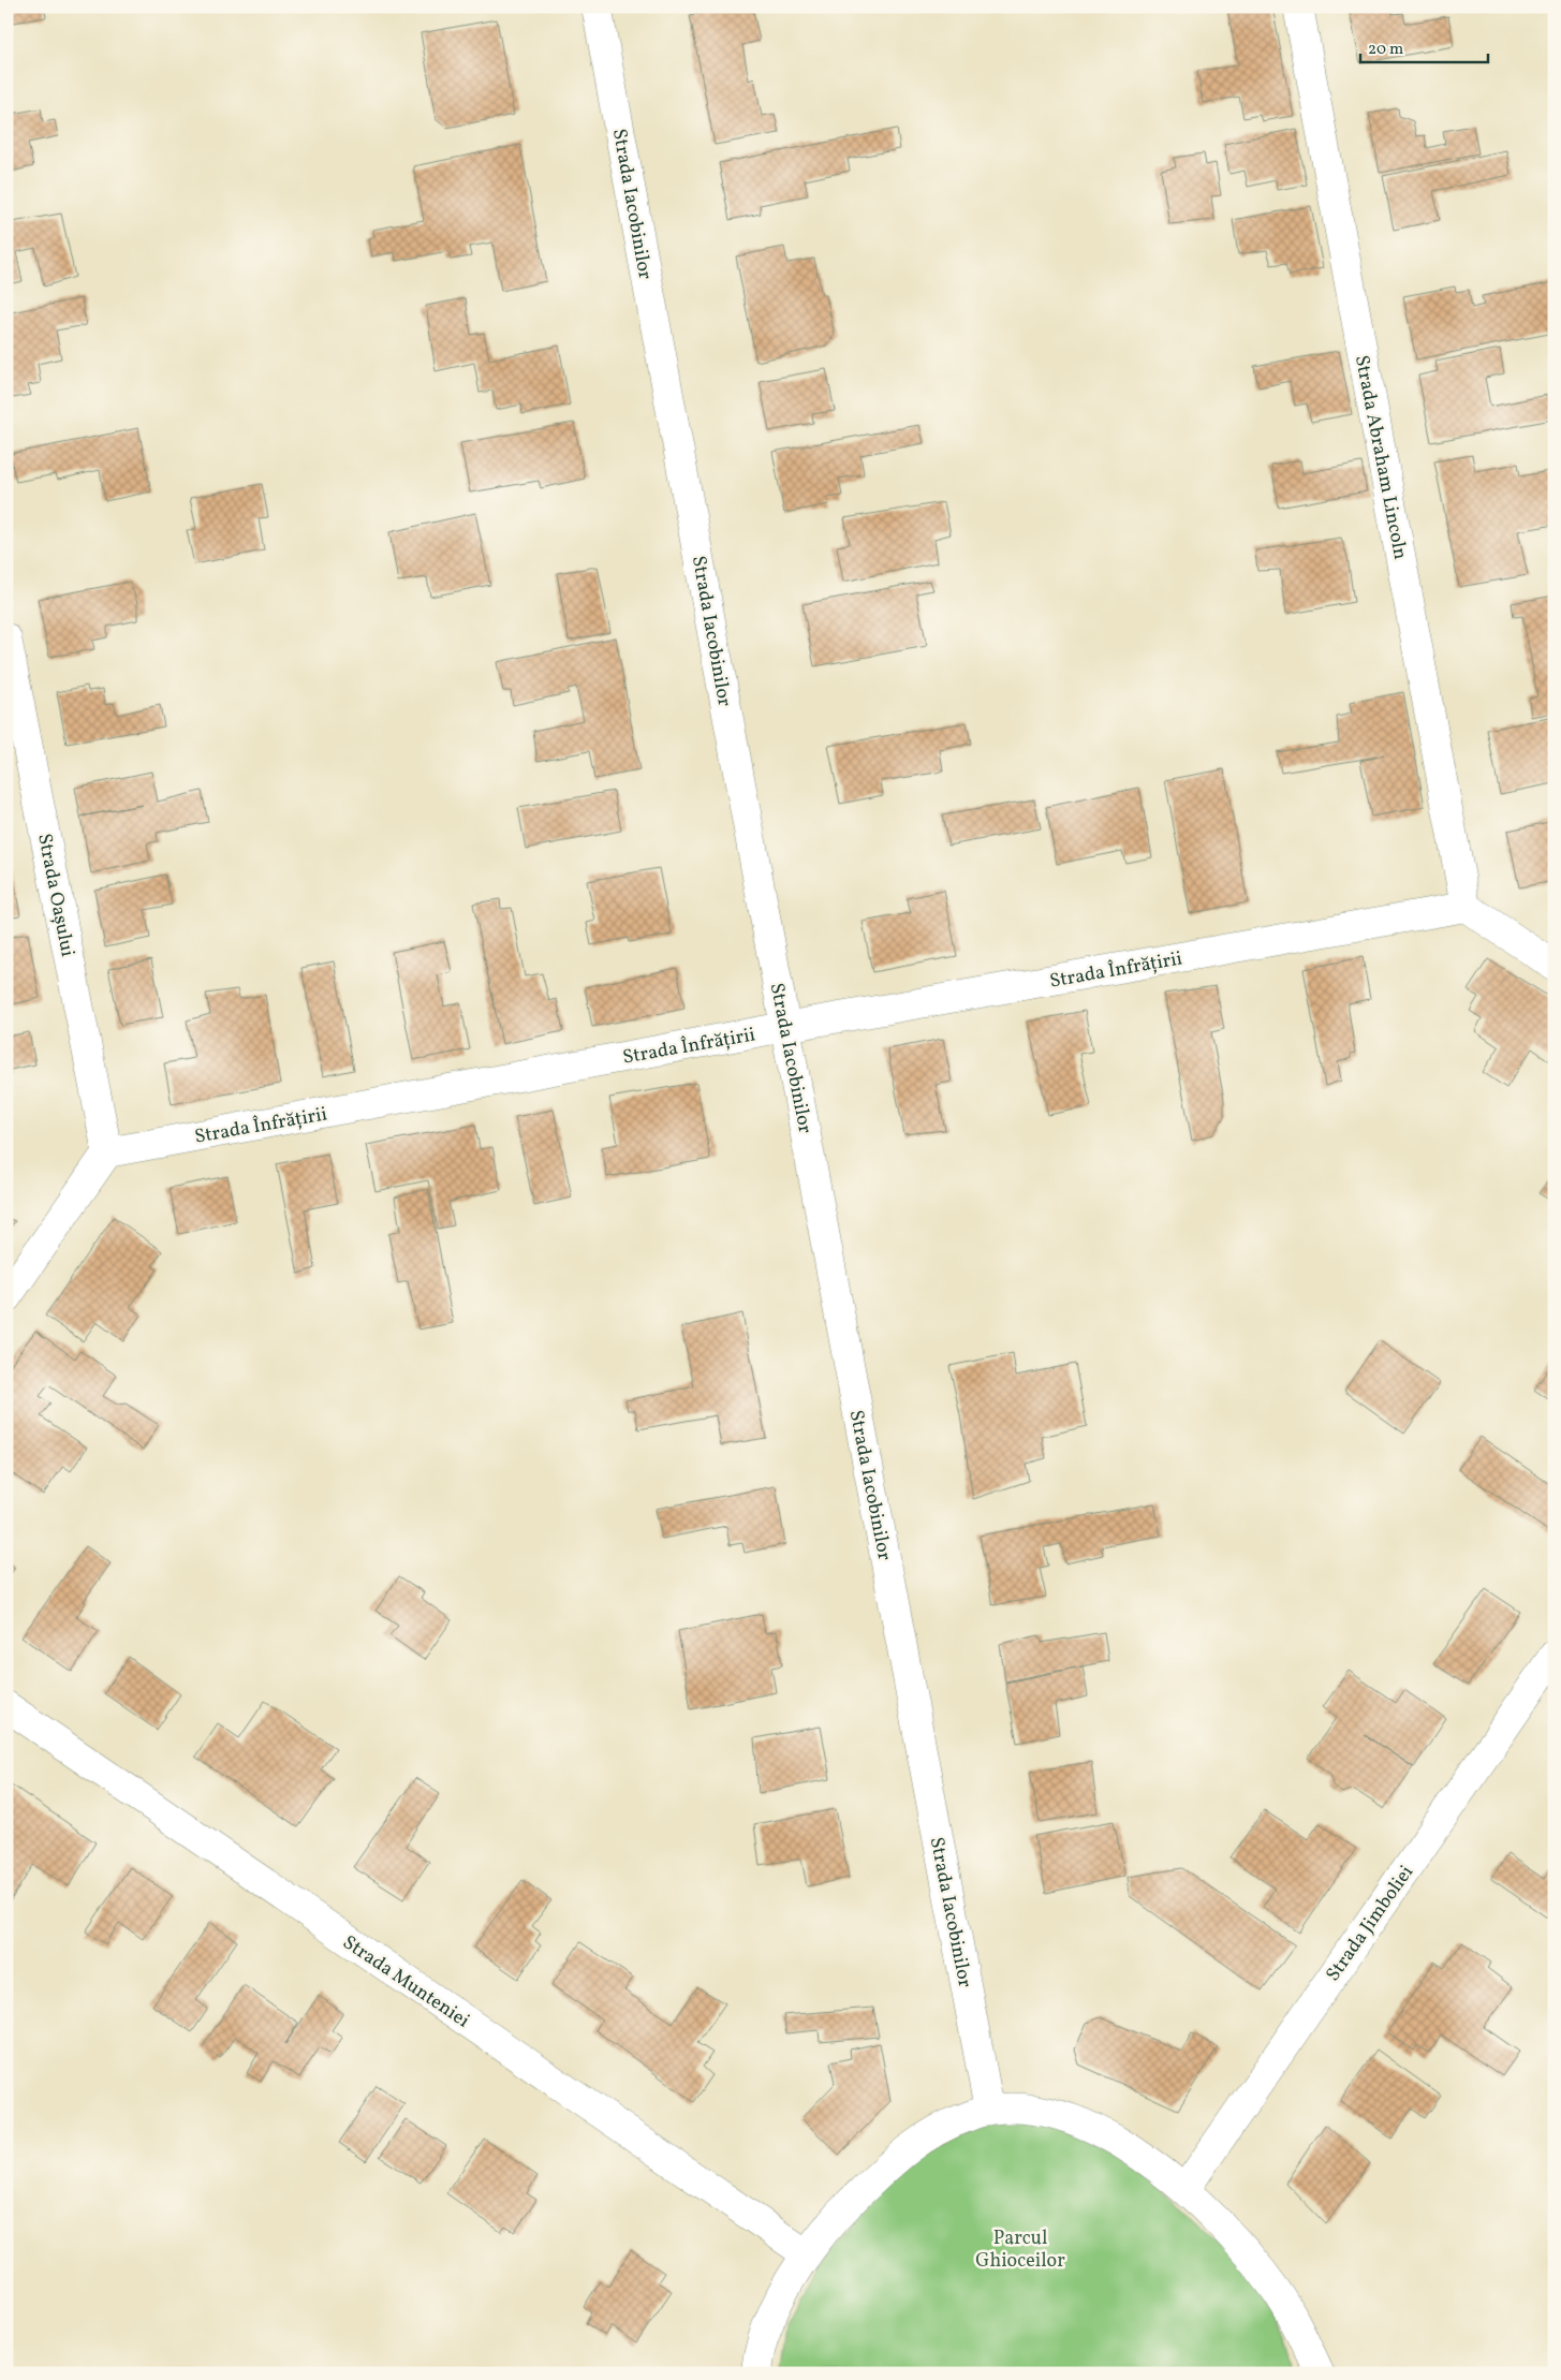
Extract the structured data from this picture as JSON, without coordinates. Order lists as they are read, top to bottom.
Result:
{
  "streets": {
    "street": [
      "Strada Iacobinilor",
      "Strada Abraham Lincoln",
      "Strada Oașului",
      "Strada Înfrățirii",
      "Strada Jimboliei",
      "Strada Munteniei"
    ]
  },
  "crossings": [
    ["Strada Iacobinilor", "Strada Înfrățirii"],
    ["Strada Abraham Lincoln", "Strada Înfrățirii"],
    ["Strada Oașului", "Strada Înfrățirii"]
  ],
  "parks": ["Parcul Ghioceilor"],
  "scale_bar": "20 m"
}
